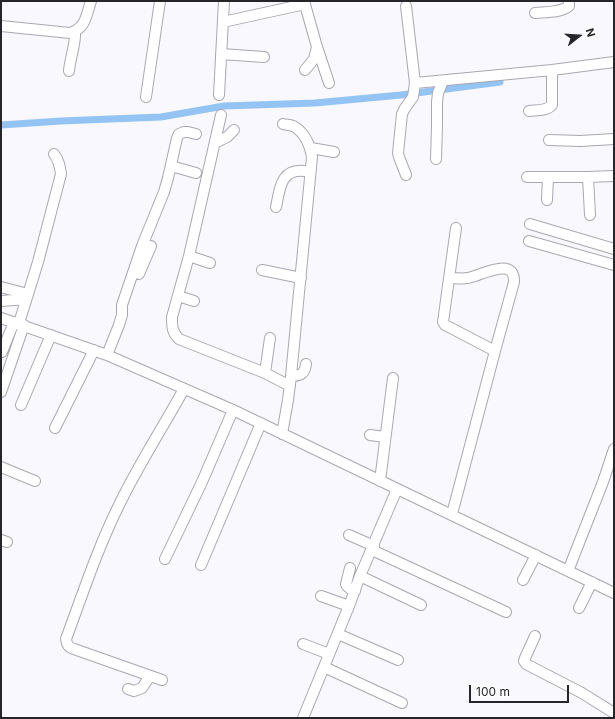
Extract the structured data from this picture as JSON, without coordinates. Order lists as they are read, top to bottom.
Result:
{
  "scale_bar": "100 m",
  "north": "right"
}
